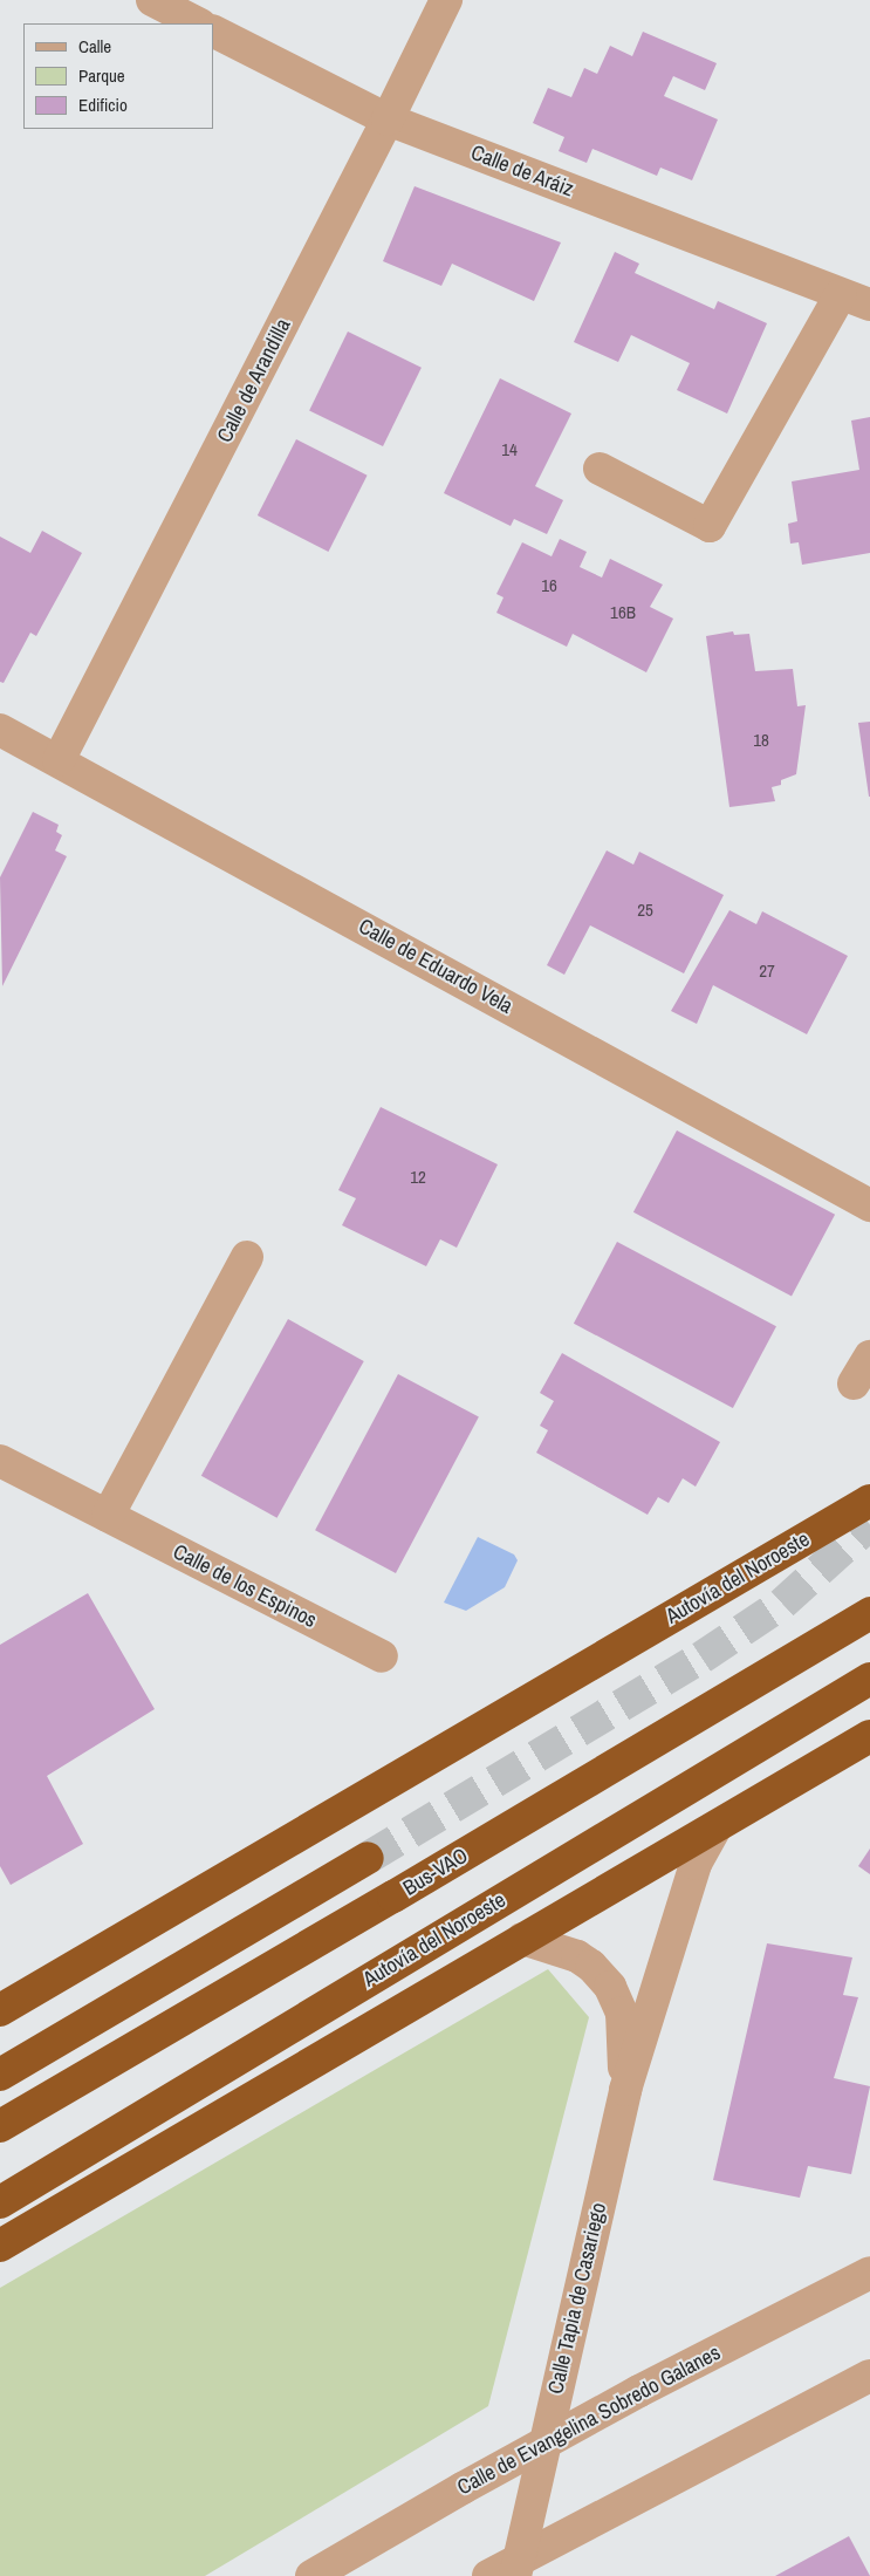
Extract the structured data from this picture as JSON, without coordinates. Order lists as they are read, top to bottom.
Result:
{
  "streets": {
    "highway": ["Autovía del Noroeste", "Bus-VAO"],
    "street": [
      "Calle de Aráiz",
      "Calle de Arandilla",
      "Calle de Eduardo Vela",
      "Calle de los Espinos",
      "Calle Tapia de Casariego",
      "Calle de Evangelina Sobredo Galanes"
    ]
  },
  "crossings": [
    ["Calle de Aráiz", "Calle de Arandilla"],
    ["Calle de Arandilla", "Calle de Eduardo Vela"],
    ["Calle Tapia de Casariego", "Calle de Evangelina Sobredo Galanes"]
  ],
  "house_numbers": [
    "14",
    "16",
    "16B",
    "18",
    "25",
    "27",
    "12"
  ],
  "legend": ["Calle", "Parque", "Edificio"]
}
